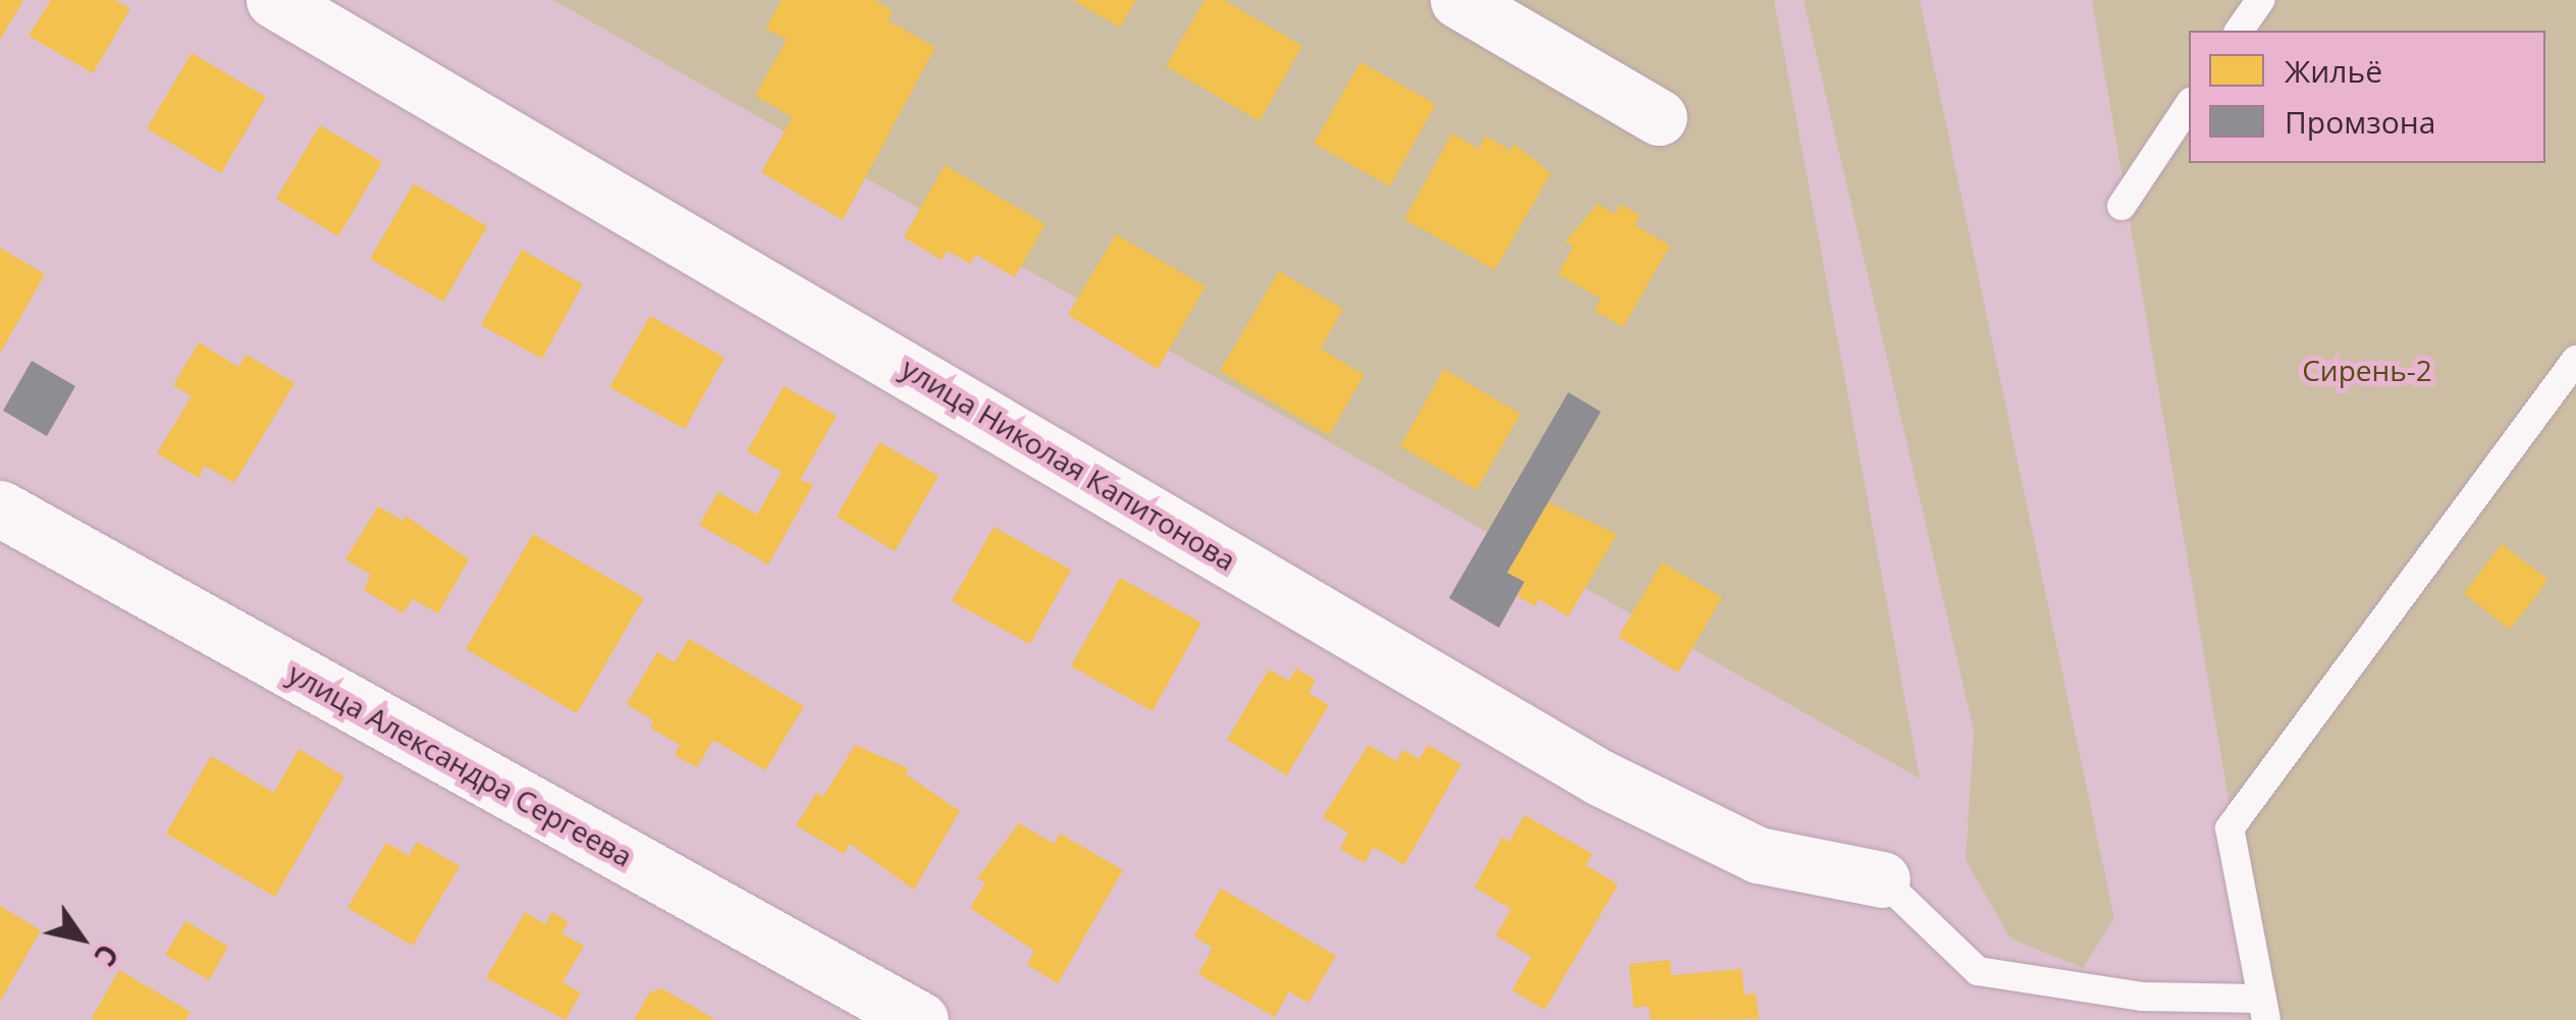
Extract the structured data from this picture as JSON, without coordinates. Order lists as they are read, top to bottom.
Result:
{
  "streets": {
    "street": ["улица Николая Капитонова", "улица Александра Сергеева"]
  },
  "parks": ["Сирень-2"],
  "legend": ["Жильё", "Промзона"],
  "north": "bottom right"
}
